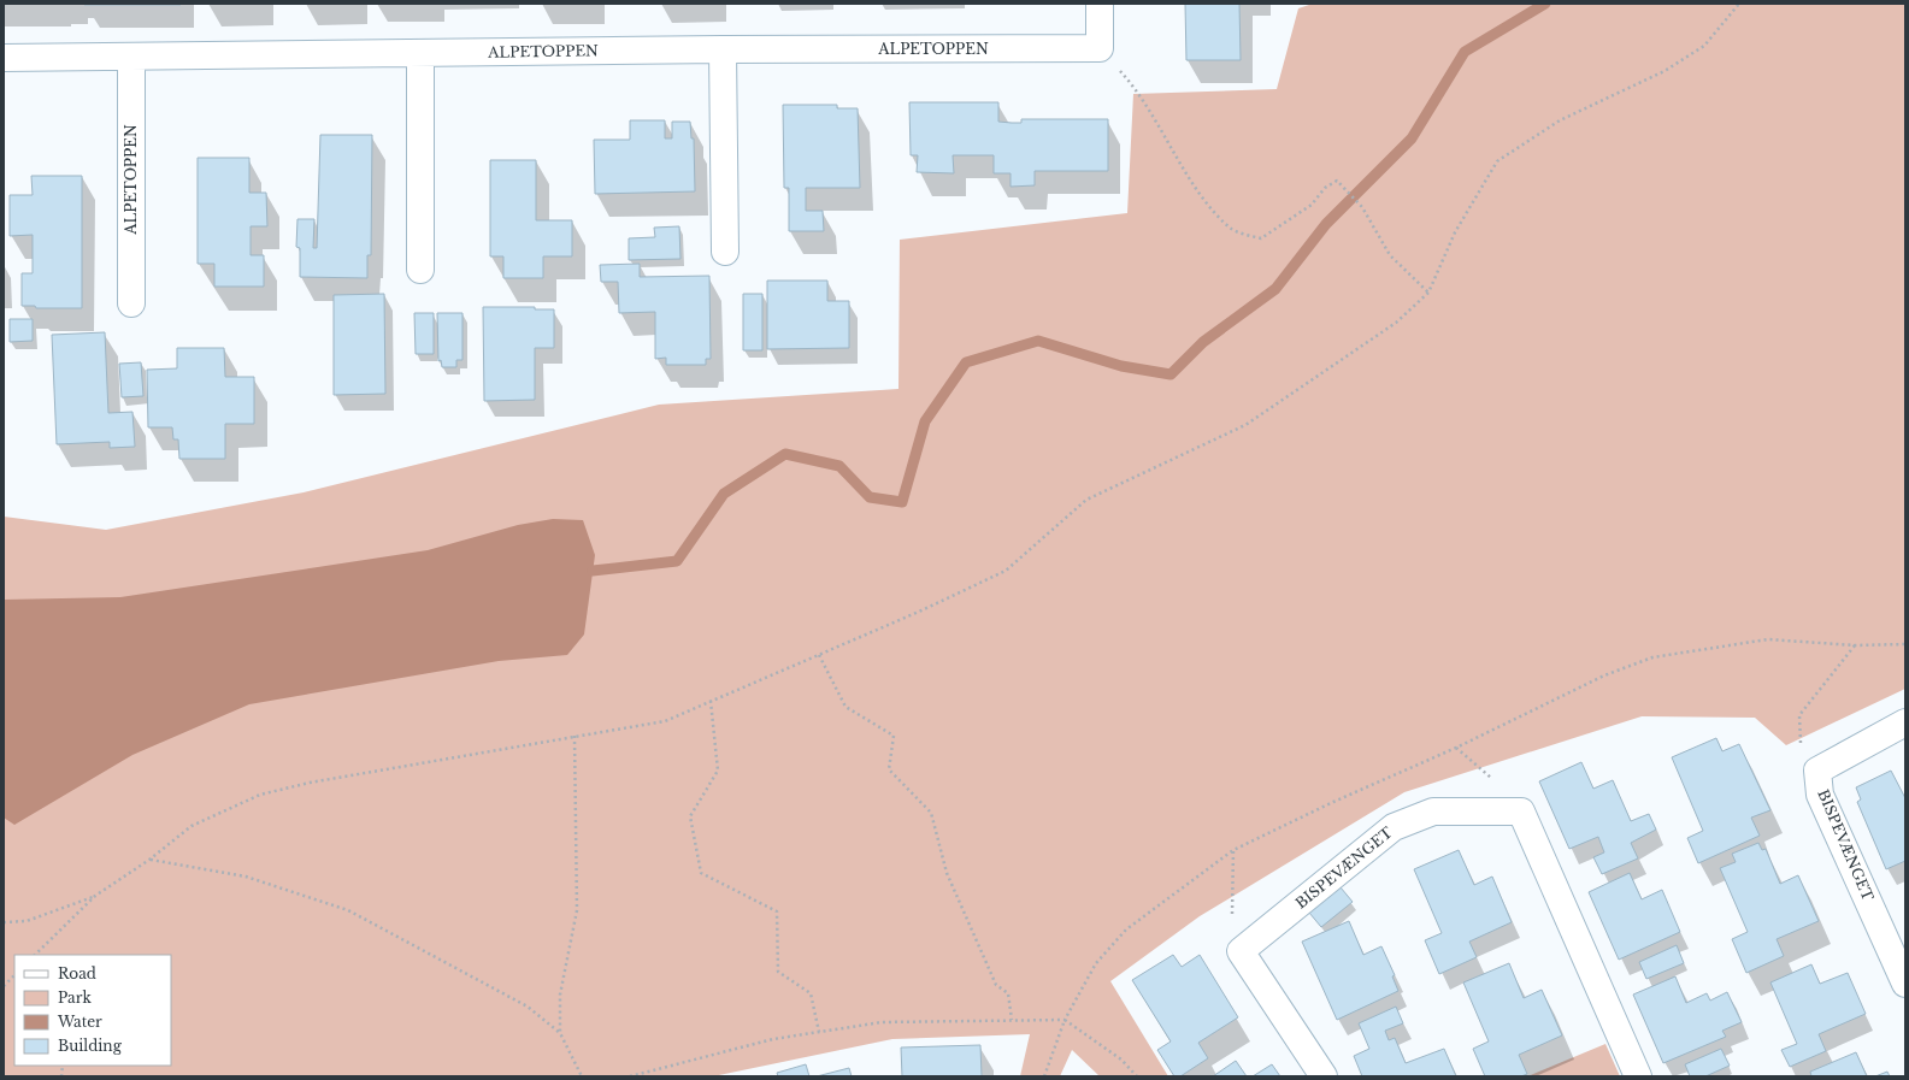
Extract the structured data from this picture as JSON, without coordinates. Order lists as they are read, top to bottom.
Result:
{
  "streets": {
    "street": ["ALPETOPPEN", "BISPEVÆNGET"]
  },
  "legend": [
    "Road",
    "Park",
    "Water",
    "Building"
  ]
}
